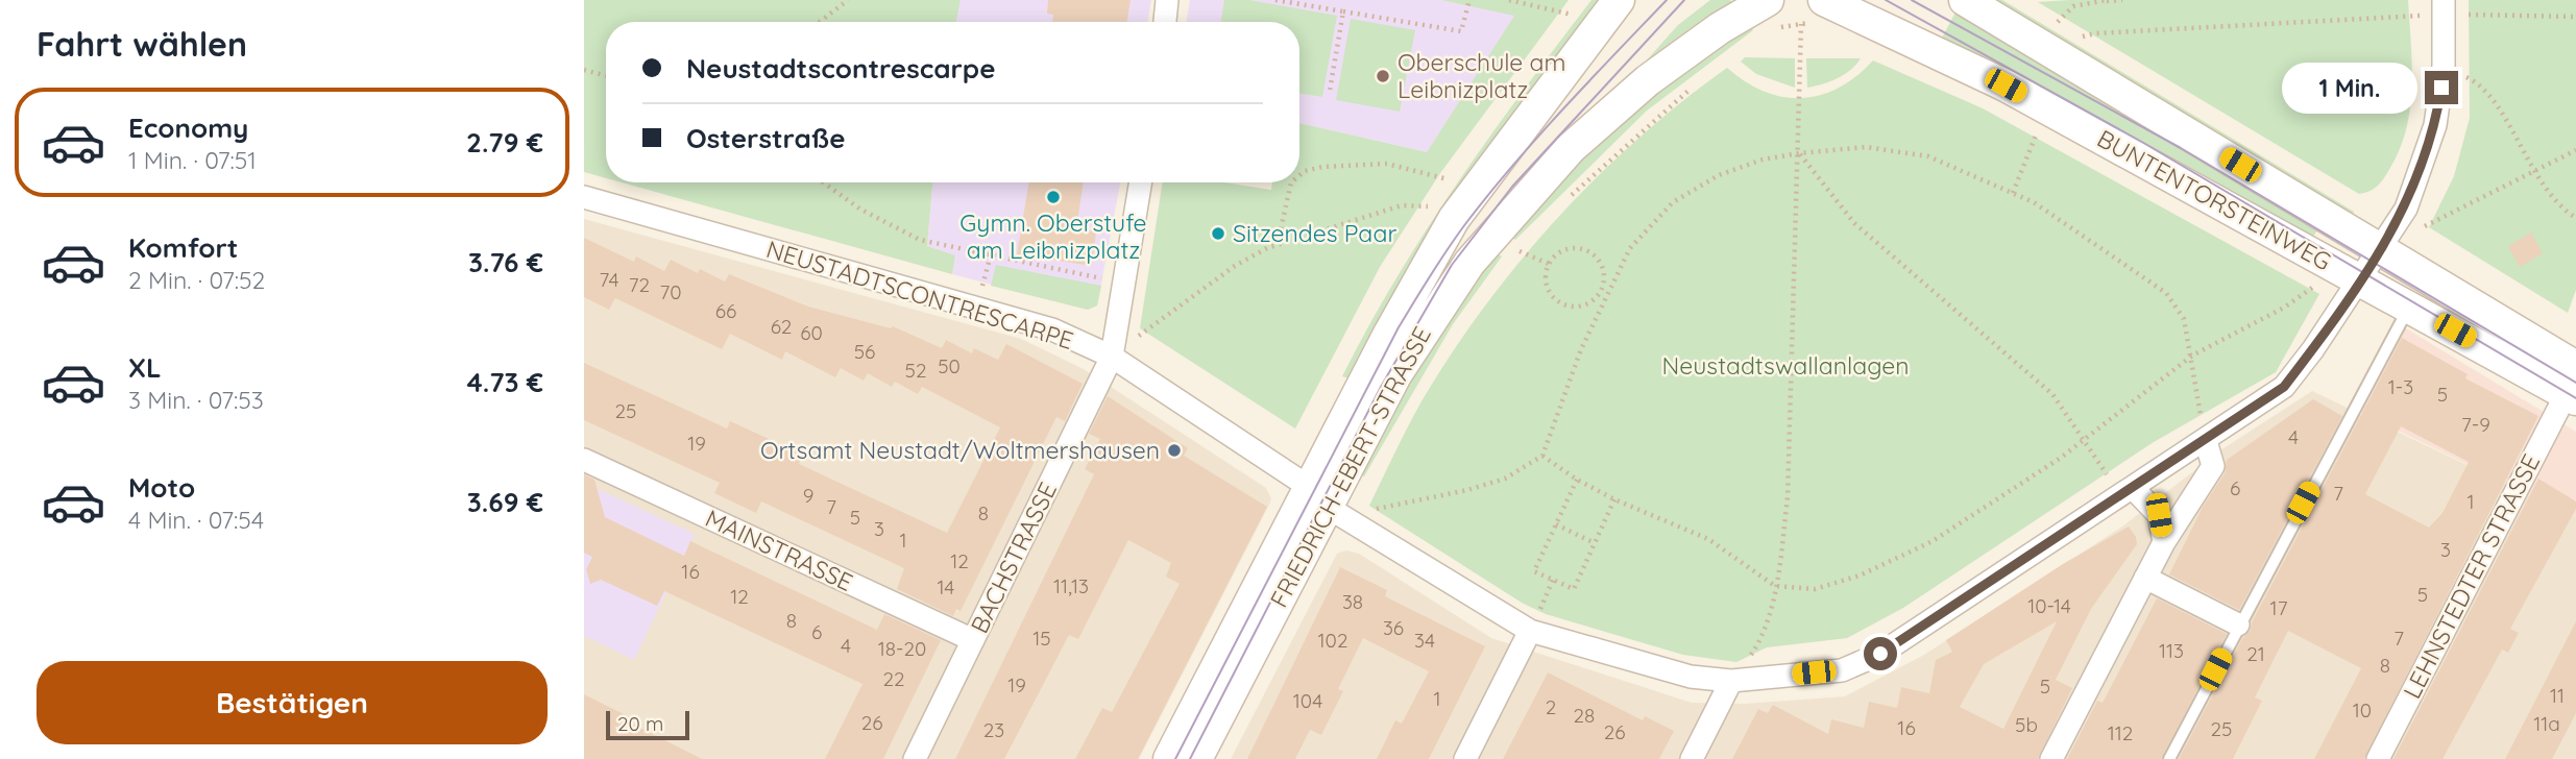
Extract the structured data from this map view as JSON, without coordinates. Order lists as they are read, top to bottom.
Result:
{
  "streets": {
    "main road": ["BUNTENTORSTEINWEG", "FRIEDRICH-EBERT-STRASSE"],
    "street": [
      "NEUSTADTSCONTRESCARPE",
      "MAINSTRASSE",
      "BACHSTRASSE",
      "LEHNSTEDTER STRASSE"
    ]
  },
  "crossings": [
    ["BUNTENTORSTEINWEG", "NEUSTADTSCONTRESCARPE"],
    ["BUNTENTORSTEINWEG", "LEHNSTEDTER STRASSE"],
    ["NEUSTADTSCONTRESCARPE", "FRIEDRICH-EBERT-STRASSE"],
    ["NEUSTADTSCONTRESCARPE", "BACHSTRASSE"],
    ["MAINSTRASSE", "BACHSTRASSE"]
  ],
  "parks": ["Neustadtswallanlagen"],
  "places": [
    "Oberschule am Leibnizplatz",
    "Gymn. Oberstufe am Leibnizplatz",
    "Sitzendes Paar",
    "Ortsamt Neustadt/Woltmershausen"
  ],
  "house_numbers": [
    "74",
    "72",
    "70",
    "66",
    "62",
    "60",
    "56",
    "50",
    "52",
    "1-3",
    "5",
    "25",
    "7-9",
    "4",
    "19",
    "6",
    "7",
    "9",
    "1",
    "7",
    "8",
    "5",
    "3",
    "1",
    "3",
    "12",
    "16",
    "11,13",
    "14",
    "5",
    "12",
    "38",
    "10-14",
    "17",
    "8",
    "36",
    "6",
    "15",
    "7",
    "102",
    "34",
    "4",
    "18-20",
    "113",
    "21",
    "8",
    "22",
    "19",
    "5",
    "11",
    "1",
    "104",
    "2",
    "10",
    "28",
    "26",
    "11a",
    "5b",
    "16",
    "25",
    "23",
    "26",
    "112"
  ],
  "scale_bar": "20 m",
  "page": {
    "heading": "Fahrt wählen",
    "banner": ["Neustadtscontrescarpe", "Osterstraße"],
    "bubble": "1 Min.",
    "list": [
      {
        "name": "Economy",
        "note": "1 Min. · 07:51",
        "value": "2.79 €"
      },
      {
        "name": "Komfort",
        "note": "2 Min. · 07:52",
        "value": "3.76 €"
      },
      {
        "name": "XL",
        "note": "3 Min. · 07:53",
        "value": "4.73 €"
      },
      {
        "name": "Moto",
        "note": "4 Min. · 07:54",
        "value": "3.69 €"
      }
    ],
    "buttons": "Bestätigen",
    "scale": "20 m"
  }
}
